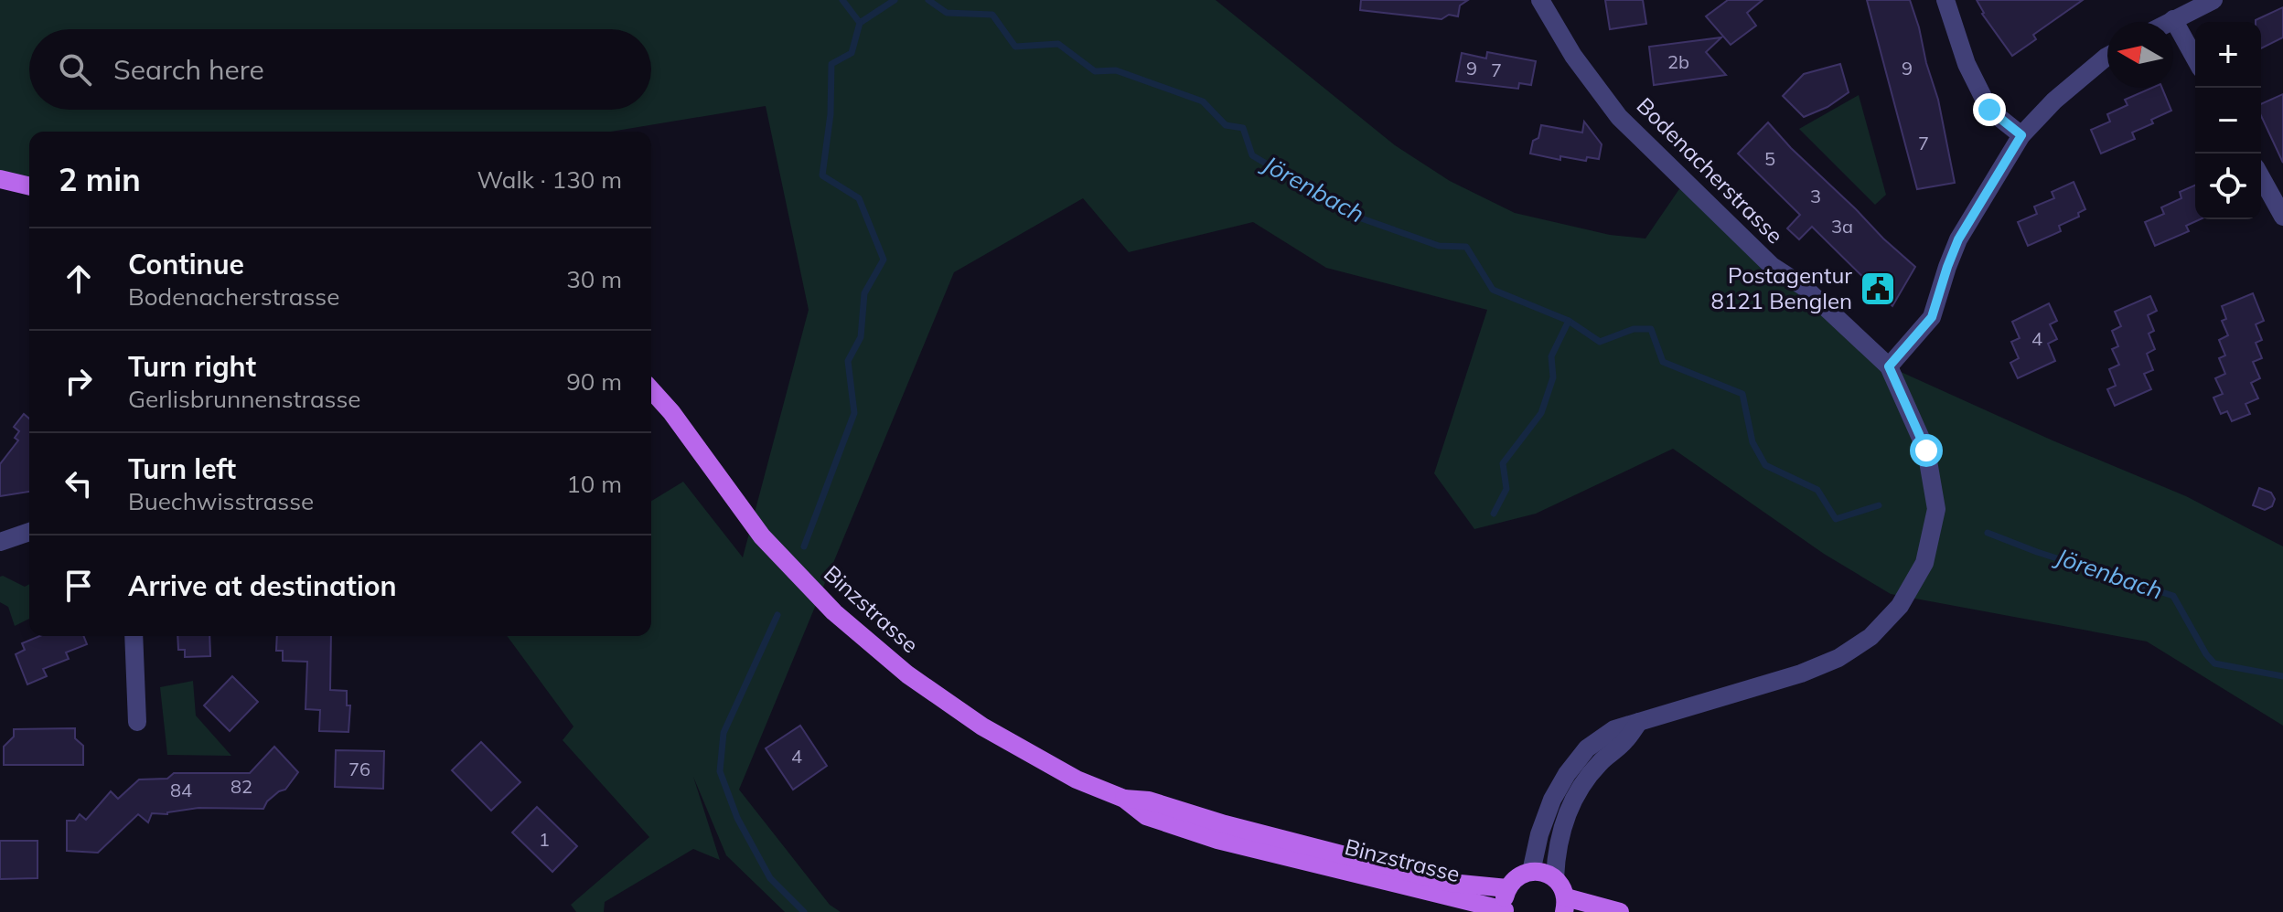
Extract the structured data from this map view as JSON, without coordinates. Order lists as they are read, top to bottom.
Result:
{
  "streets": {
    "main road": ["Binzstrasse"],
    "street": ["Bodenacherstrasse"]
  },
  "water": ["Jörenbach"],
  "places": {
    "public building": ["Postagentur 8121 Benglen"]
  },
  "house_numbers": [
    "2b",
    "9",
    "9",
    "7",
    "7",
    "5",
    "3",
    "3a",
    "4",
    "4",
    "76",
    "82",
    "84",
    "1"
  ],
  "north": "left",
  "page": {
    "map_buttons": ["+", "−"],
    "search": "Search here",
    "heading": ["2 min", "Walk · 130 m"],
    "list": [
      ["Continue", "Bodenacherstrasse", "30 m"],
      ["Turn right", "Gerlisbrunnenstrasse", "90 m"],
      ["Turn left", "Buechwisstrasse", "10 m"],
      "Arrive at destination"
    ]
  }
}
